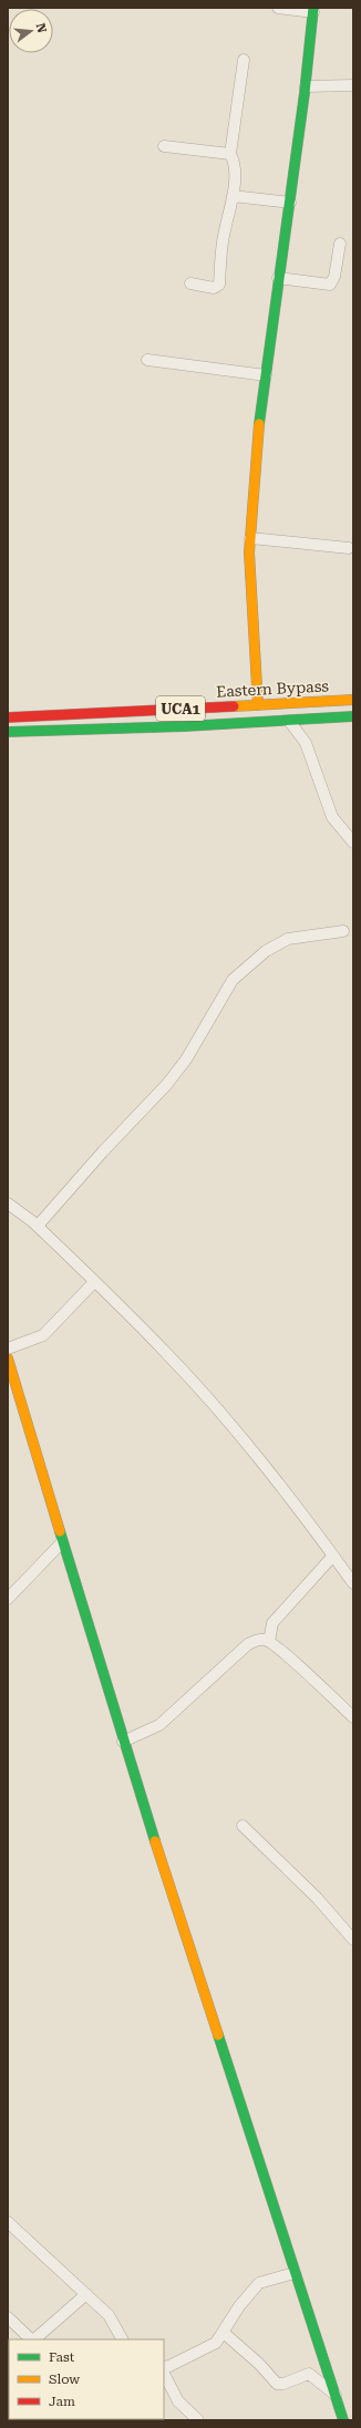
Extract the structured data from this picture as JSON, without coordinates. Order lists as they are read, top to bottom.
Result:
{
  "streets": {
    "street": ["Eastern Bypass", "UCA1"]
  },
  "legend": ["Fast", "Slow", "Jam"],
  "north": "right"
}
